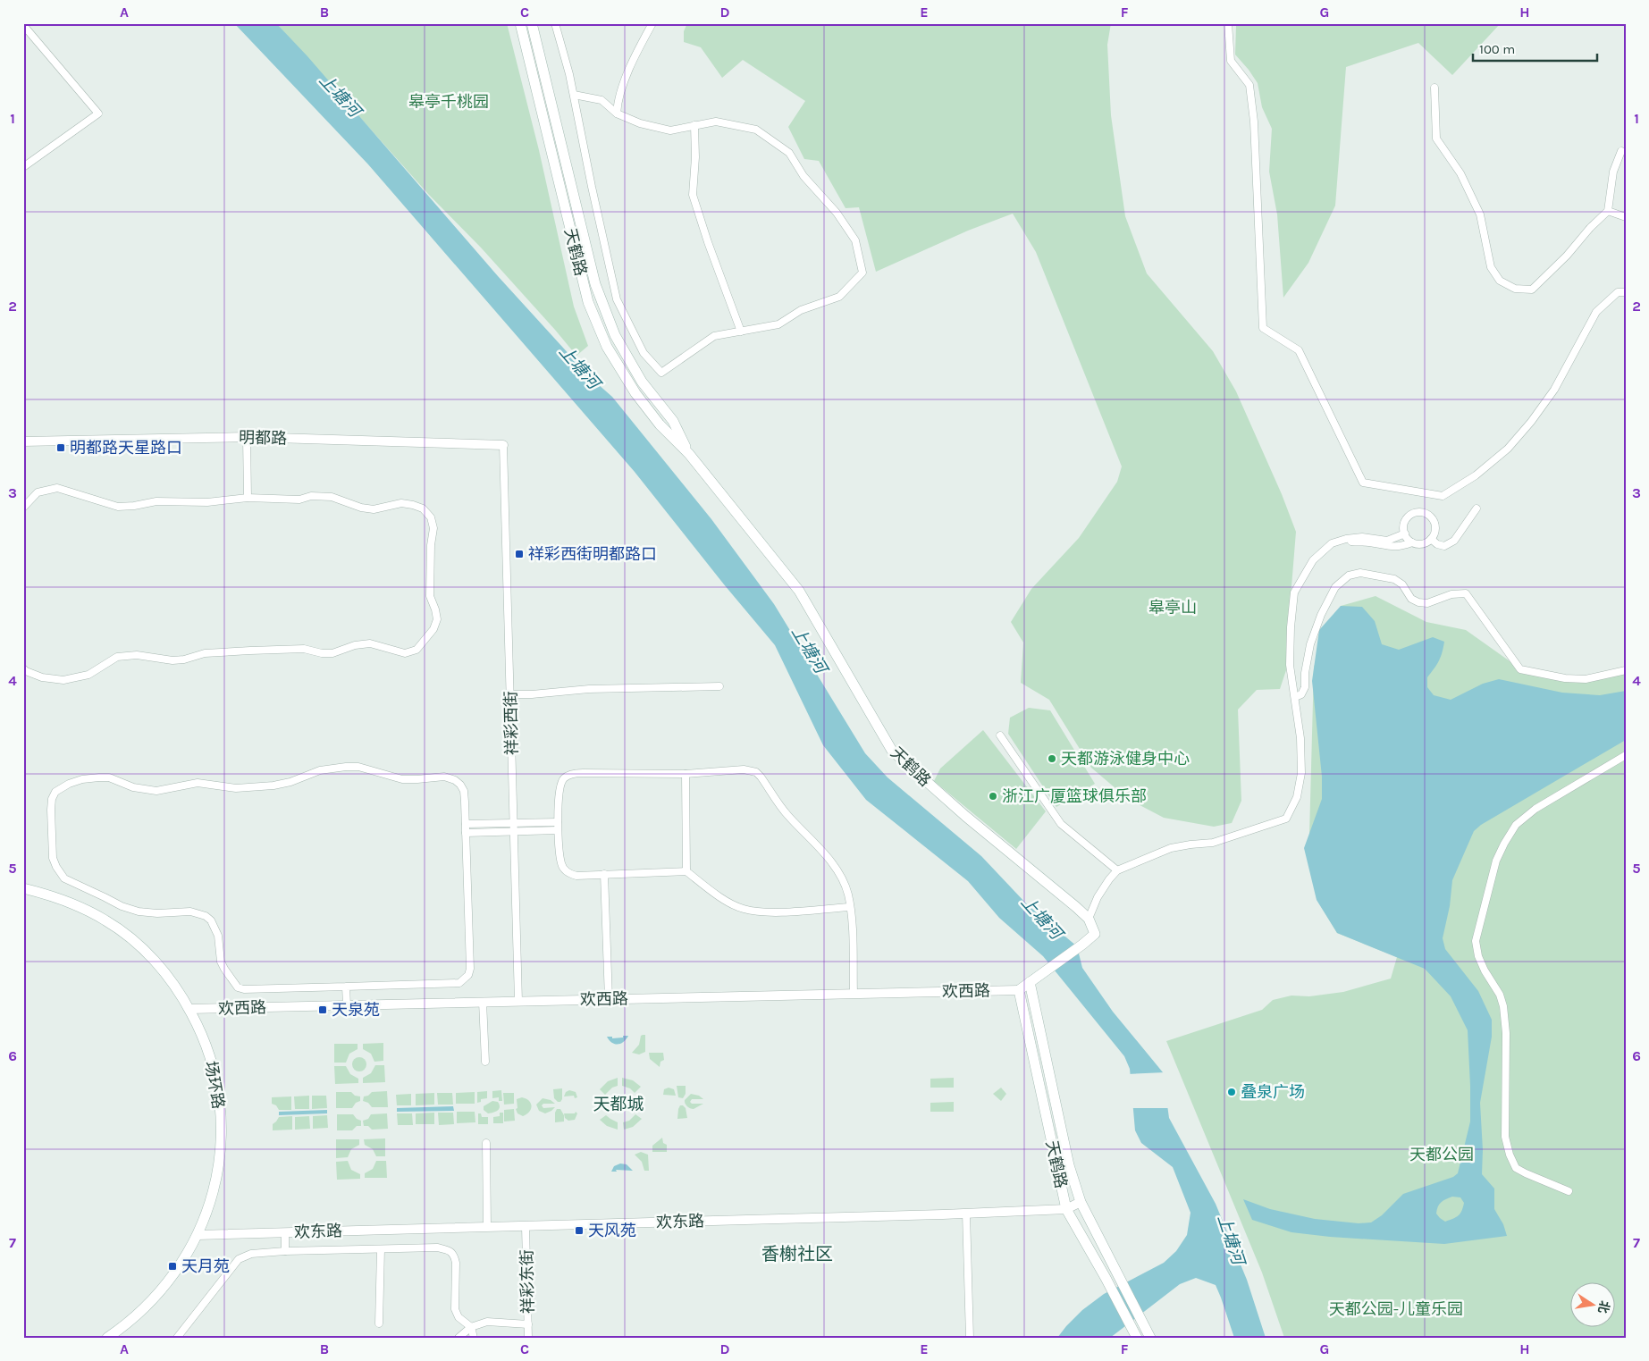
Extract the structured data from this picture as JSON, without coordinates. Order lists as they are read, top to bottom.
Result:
{
  "streets": {
    "main road": ["天鹤路", "场环路"],
    "street": [
      "明都路",
      "祥彩西街",
      "欢西路",
      "欢东路",
      "祥彩东街"
    ]
  },
  "crossings": [
    ["天鹤路", "欢西路"],
    ["天鹤路", "欢东路"],
    ["明都路", "祥彩西街"],
    ["祥彩西街", "欢西路"],
    ["欢西路", "场环路"],
    ["场环路", "欢东路"],
    ["欢东路", "祥彩东街"]
  ],
  "districts": ["天都城", "香榭社区"],
  "water": ["上塘河"],
  "parks": [
    "皋亭千桃园",
    "皋亭山",
    "天都公园",
    "天都公园-儿童乐园"
  ],
  "places": {
    "transit": [
      "明都路天星路口",
      "祥彩西街明都路口",
      "天泉苑",
      "天风苑",
      "天月苑"
    ],
    "other": ["天都游泳健身中心", "浙江广厦篮球俱乐部", "叠泉广场"]
  },
  "scale_bar": "100 m",
  "north": "right",
  "grid": {
    "columns": [
      "A",
      "B",
      "C",
      "D",
      "E",
      "F",
      "G",
      "H"
    ],
    "rows": [
      "1",
      "2",
      "3",
      "4",
      "5",
      "6",
      "7"
    ]
  }
}
